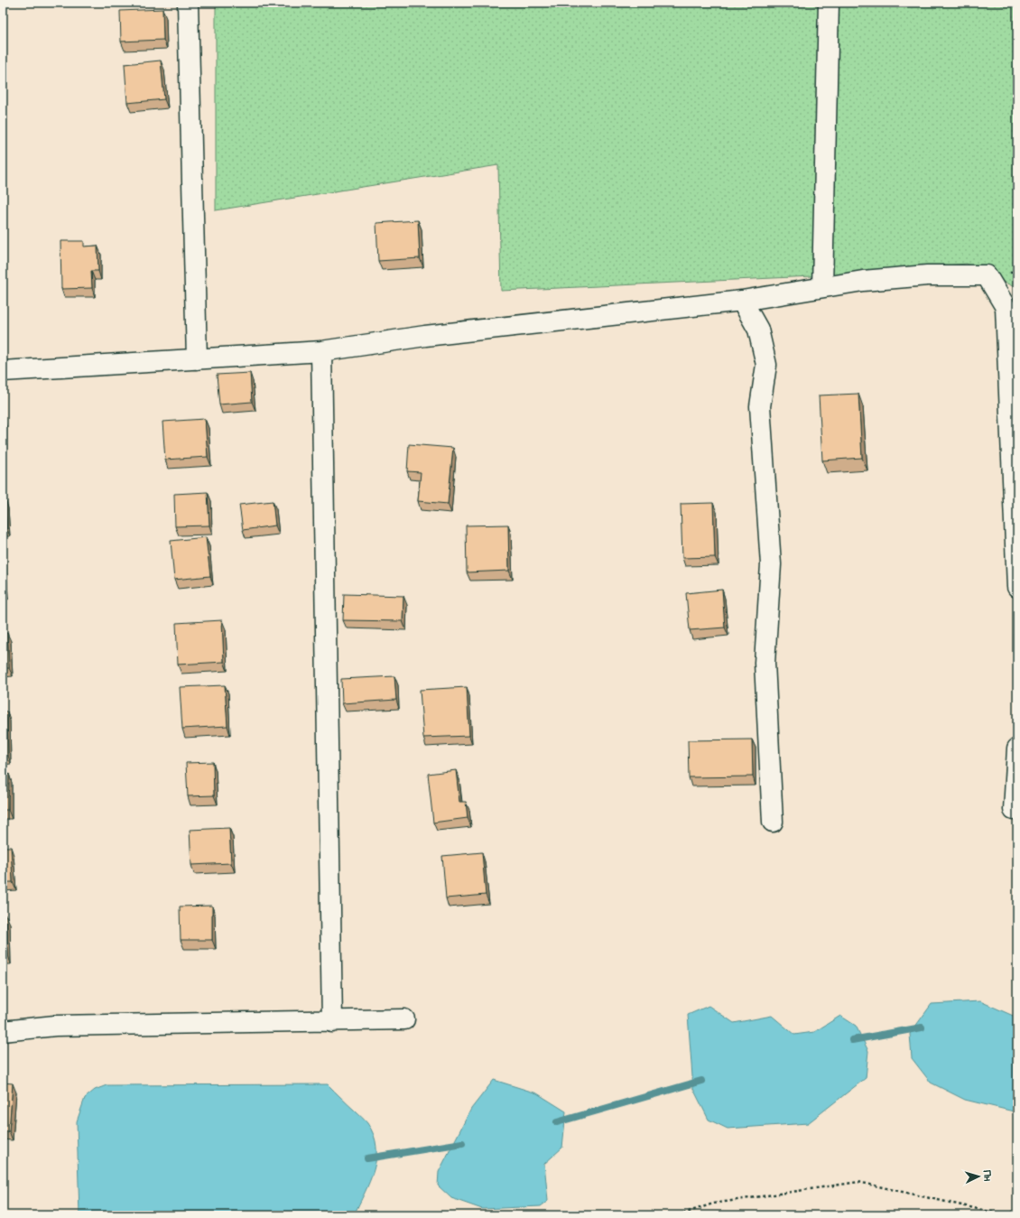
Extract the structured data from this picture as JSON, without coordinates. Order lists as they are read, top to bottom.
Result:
{
  "north": "right"
}
